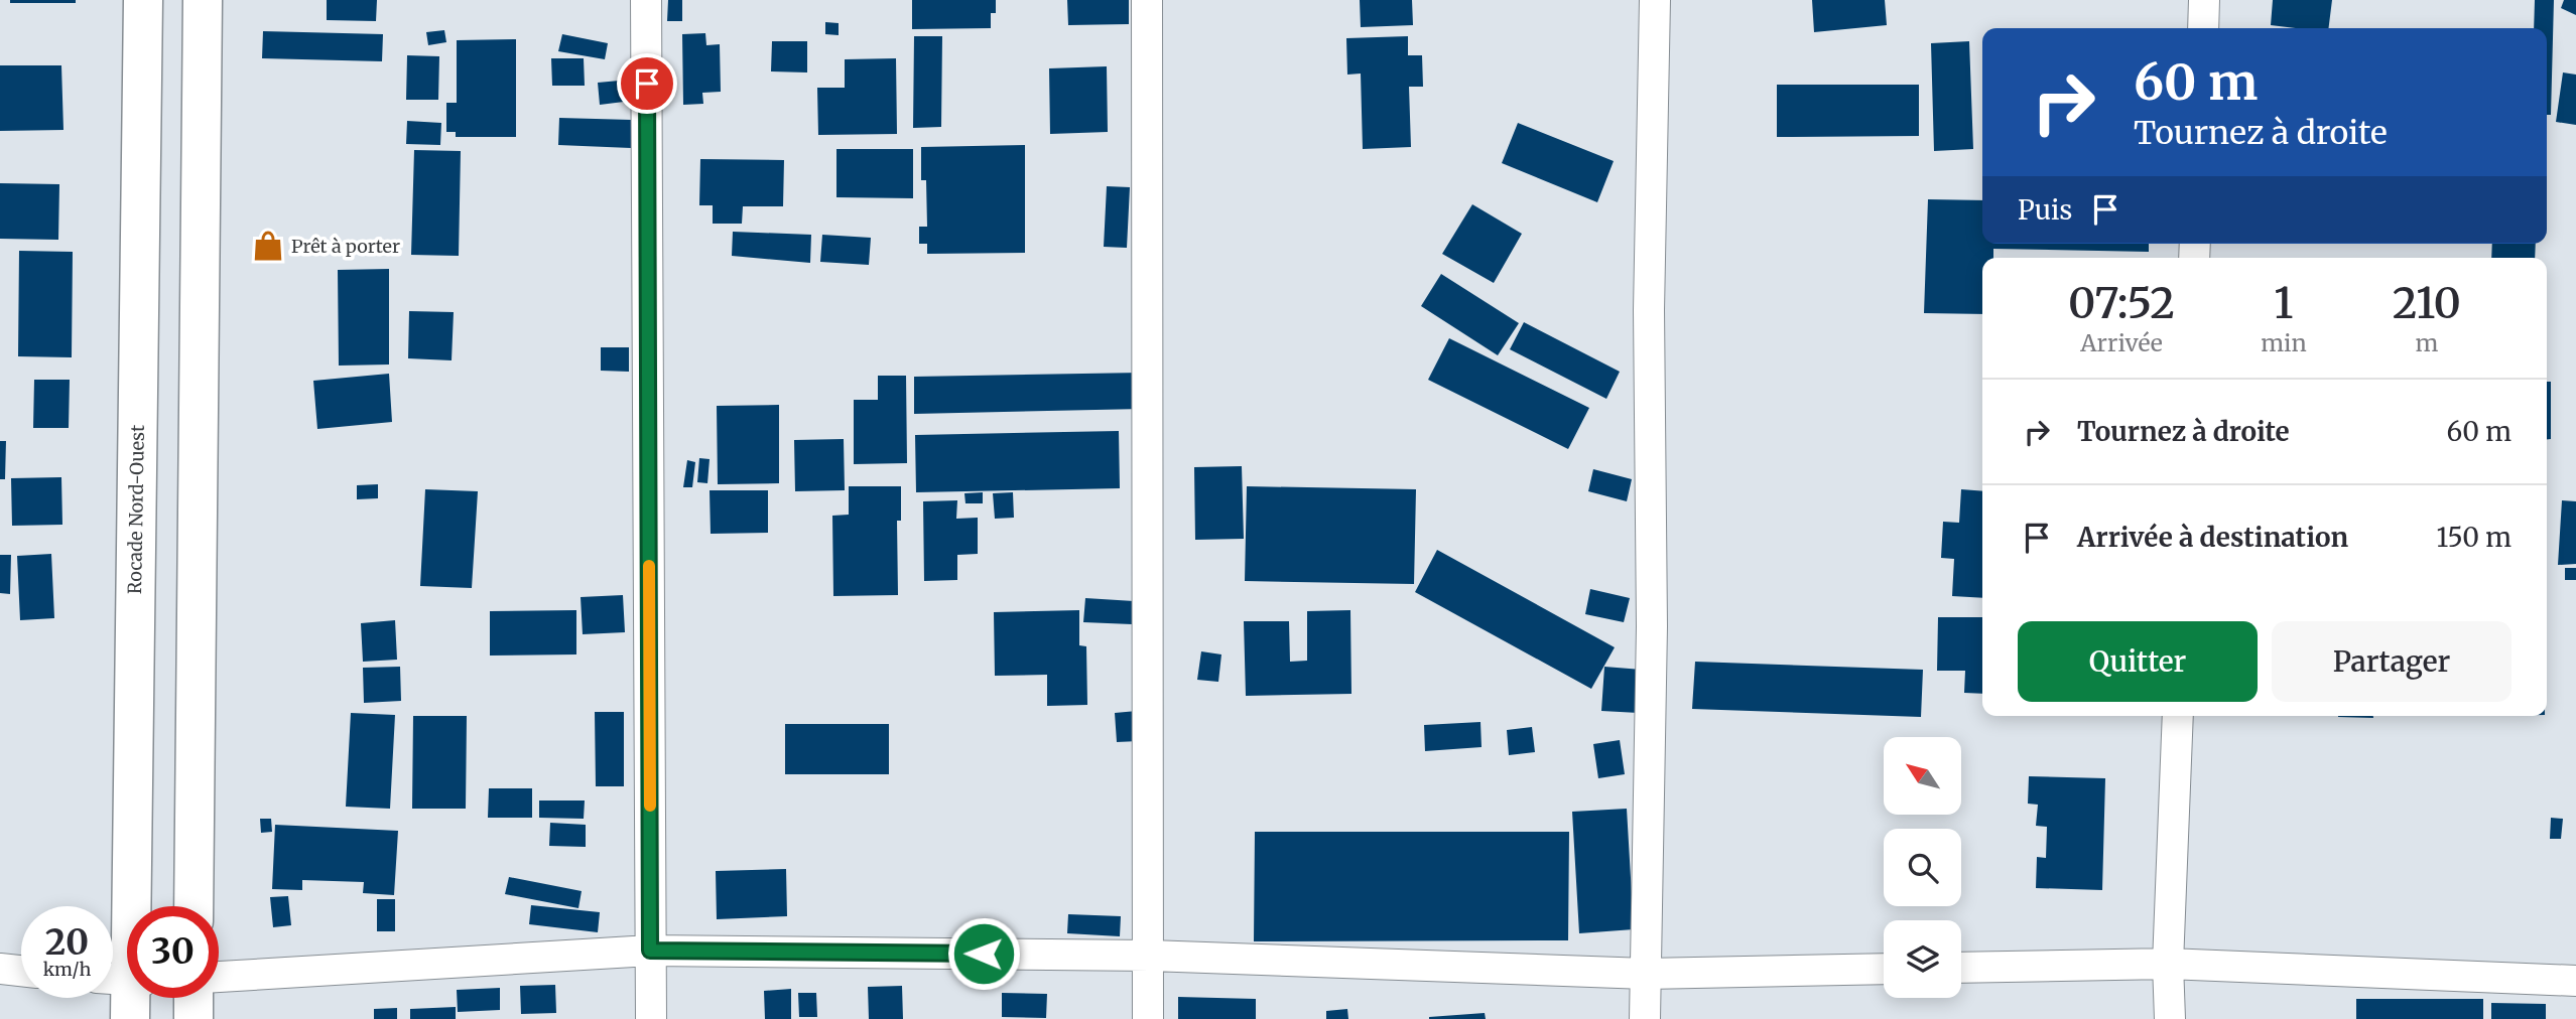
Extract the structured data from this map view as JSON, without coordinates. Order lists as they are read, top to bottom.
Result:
{
  "streets": {
    "main road": ["Rocade Nord-Ouest"]
  },
  "places": {
    "shop": ["Prêt à porter"]
  },
  "north": "top left",
  "page": {
    "turn": ["60 m", "Tournez à droite"],
    "then": "Puis",
    "eta": [
      "07:52",
      "Arrivée",
      "1",
      "min",
      "210",
      "m"
    ],
    "list": [
      {
        "name": "Tournez à droite",
        "value": "60 m"
      },
      {
        "name": "Arrivée à destination",
        "value": "150 m"
      }
    ],
    "buttons": ["Quitter", "Partager"],
    "speed": "20 km/h",
    "limit": "30"
  }
}
